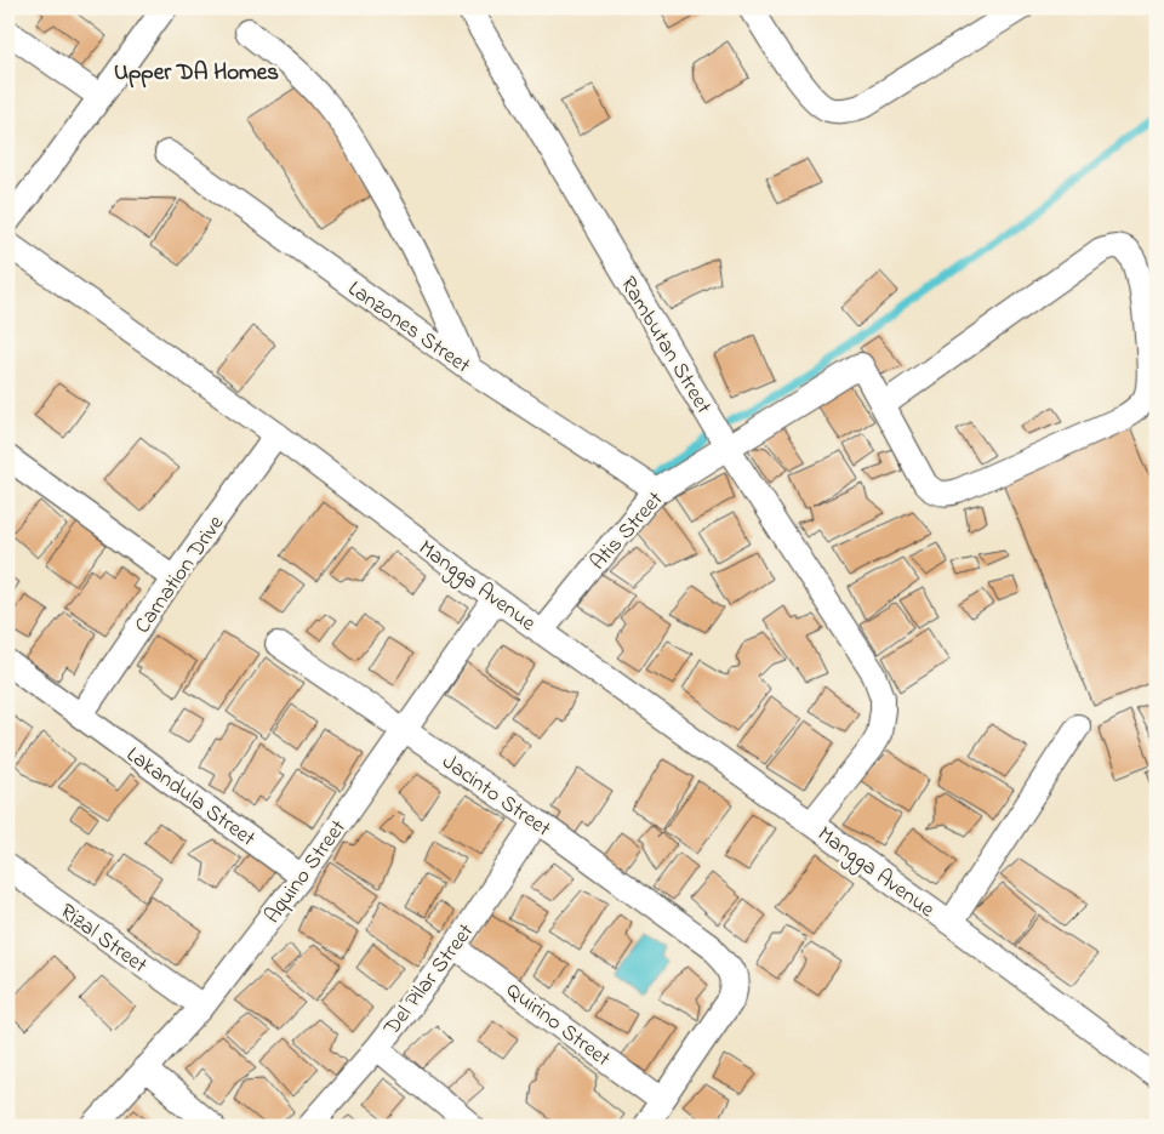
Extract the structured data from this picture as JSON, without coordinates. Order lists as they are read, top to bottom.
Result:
{
  "streets": {
    "street": [
      "Lanzones Street",
      "Rambutan Street",
      "Atis Street",
      "Carnation Drive",
      "Mangga Avenue",
      "Jacinto Street",
      "Lakandula Street",
      "Aquino Street",
      "Rizal Street",
      "Del Pilar Street",
      "Quirino Street"
    ]
  },
  "crossings": [
    ["Lanzones Street", "Atis Street"],
    ["Rambutan Street", "Atis Street"],
    ["Rambutan Street", "Mangga Avenue"],
    ["Atis Street", "Mangga Avenue"],
    ["Carnation Drive", "Mangga Avenue"],
    ["Carnation Drive", "Lakandula Street"],
    ["Mangga Avenue", "Aquino Street"],
    ["Jacinto Street", "Aquino Street"],
    ["Jacinto Street", "Del Pilar Street"],
    ["Jacinto Street", "Quirino Street"],
    ["Lakandula Street", "Aquino Street"],
    ["Aquino Street", "Rizal Street"],
    ["Del Pilar Street", "Quirino Street"]
  ],
  "districts": ["Upper DA Homes"]
}
